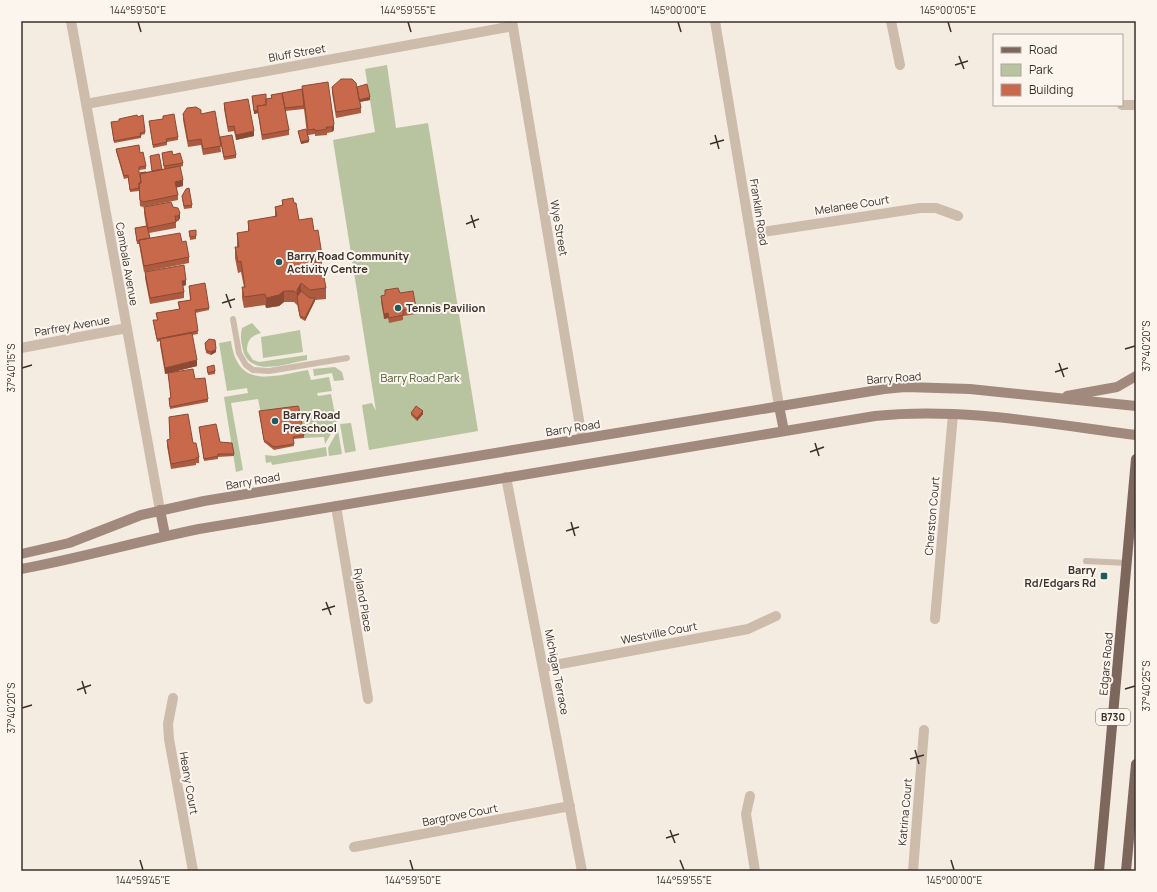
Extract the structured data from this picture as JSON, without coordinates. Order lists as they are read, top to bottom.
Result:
{
  "streets": {
    "main road": ["Edgars Road", "B730"],
    "street": [
      "Bluff Street",
      "Melanee Court",
      "Franklin Road",
      "Wye Street",
      "Cambala Avenue",
      "Parfrey Avenue",
      "Barry Road",
      "Cherston Court",
      "Ryland Place",
      "Westville Court",
      "Michigan Terrace",
      "Heany Court",
      "Katrina Court",
      "Bargrove Court"
    ]
  },
  "crossings": [
    ["Bluff Street", "Wye Street"],
    ["Bluff Street", "Cambala Avenue"],
    ["Melanee Court", "Franklin Road"],
    ["Franklin Road", "Barry Road"],
    ["Wye Street", "Barry Road"],
    ["Cambala Avenue", "Parfrey Avenue"],
    ["Cambala Avenue", "Barry Road"],
    ["Westville Court", "Michigan Terrace"],
    ["Michigan Terrace", "Bargrove Court"]
  ],
  "parks": ["Barry Road Park"],
  "places": {
    "other": ["Barry Road Community Activity Centre", "Tennis Pavilion", "Barry Road Preschool"],
    "transit": ["Barry Rd/Edgars Rd"]
  },
  "legend": ["Road", "Park", "Building"],
  "coordinates": [
    "144°59'50\"E",
    "144°59'55\"E",
    "145°00'00\"E",
    "145°00'05\"E",
    "37°40'20\"S",
    "37°40'15\"S",
    "37°40'25\"S",
    "144°59'45\"E"
  ]
}
